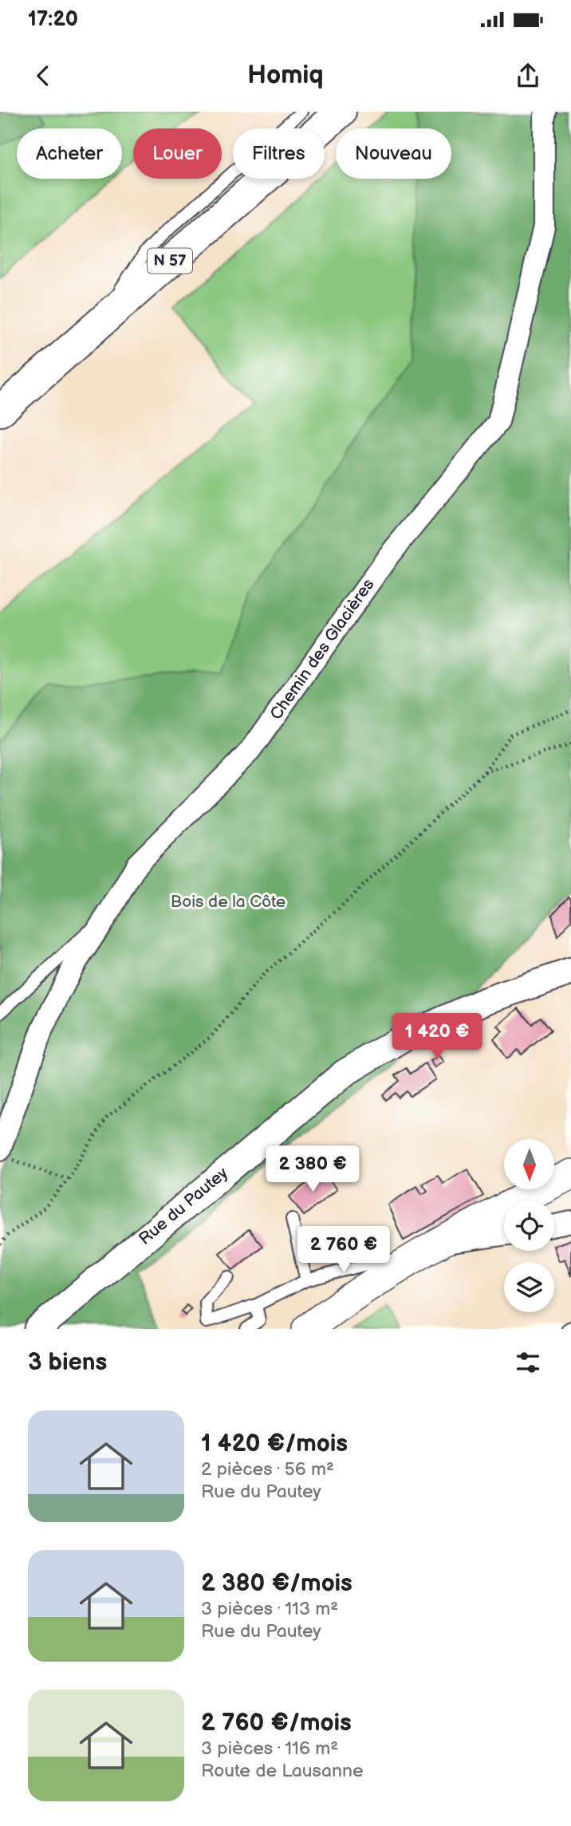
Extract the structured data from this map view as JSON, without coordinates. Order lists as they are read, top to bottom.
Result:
{
  "streets": {
    "main road": ["N 57"],
    "street": ["Chemin des Glacières", "Rue du Pautey"]
  },
  "parks": ["Bois de la Côte"],
  "north": "bottom",
  "page": {
    "status": "17:20",
    "header": "Homiq",
    "chip": [
      "Acheter",
      "Louer",
      "Filtres",
      "Nouveau"
    ],
    "price": ["1 420 €", "2 380 €", "2 760 €"],
    "heading": "3 biens",
    "list": [
      {
        "name": "1 420 €/mois",
        "note": "2 pièces · 56 m² · Rue du Pautey"
      },
      {
        "name": "2 380 €/mois",
        "note": "3 pièces · 113 m² · Rue du Pautey"
      },
      {
        "name": "2 760 €/mois",
        "note": "3 pièces · 116 m² · Route de Lausanne"
      }
    ]
  }
}
